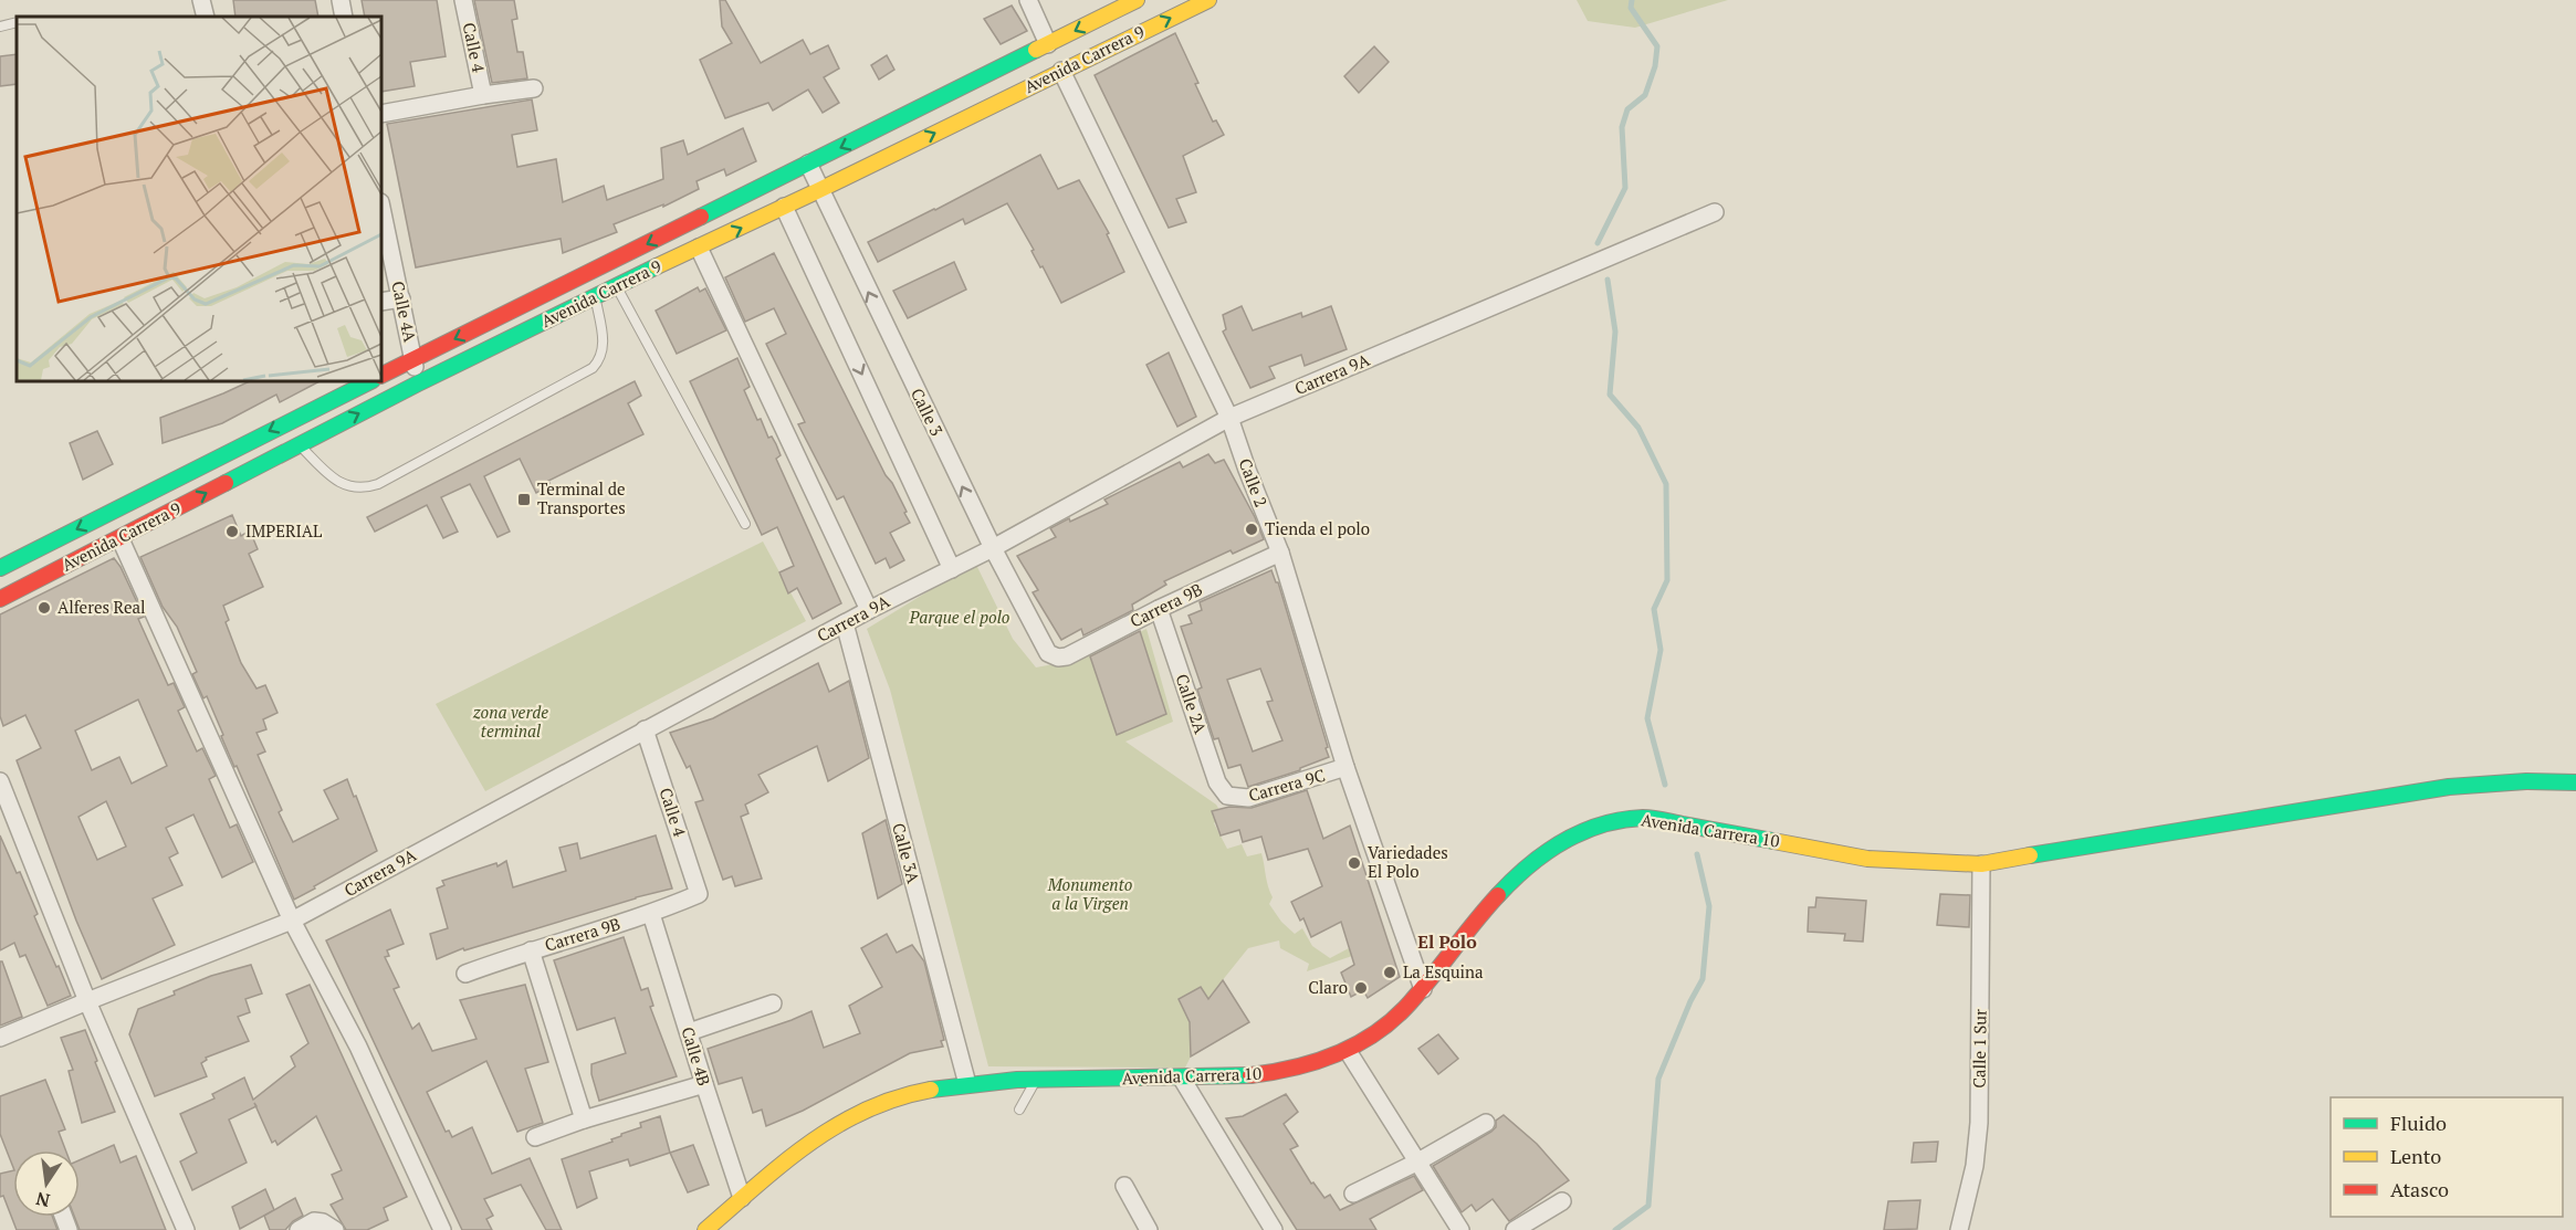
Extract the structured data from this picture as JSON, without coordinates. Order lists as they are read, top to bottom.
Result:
{
  "streets": {
    "main road": ["Avenida Carrera 9", "Avenida Carrera 10"],
    "street": [
      "Calle 4",
      "Calle 4A",
      "Carrera 9A",
      "Calle 3",
      "Calle 2",
      "Carrera 9B",
      "Calle 2A",
      "Carrera 9C",
      "Calle 3A",
      "Calle 1 Sur",
      "Calle 4B"
    ]
  },
  "crossings": [
    ["Calle 4", "Carrera 9A"],
    ["Calle 4", "Carrera 9B"],
    ["Avenida Carrera 9", "Calle 4A"],
    ["Avenida Carrera 9", "Calle 3"],
    ["Avenida Carrera 9", "Calle 2"],
    ["Carrera 9A", "Calle 3"],
    ["Carrera 9A", "Calle 2"],
    ["Carrera 9A", "Calle 3A"],
    ["Calle 3", "Carrera 9B"],
    ["Calle 2", "Carrera 9B"],
    ["Calle 2", "Carrera 9C"],
    ["Calle 2", "Avenida Carrera 10"],
    ["Carrera 9B", "Calle 2A"],
    ["Carrera 9B", "Calle 4B"],
    ["Calle 2A", "Carrera 9C"],
    ["Avenida Carrera 10", "Calle 3A"],
    ["Avenida Carrera 10", "Calle 1 Sur"],
    ["Avenida Carrera 10", "Calle 4B"]
  ],
  "districts": ["El Polo"],
  "parks": ["Parque el polo", "zona verde terminal", "Monumento a la Virgen"],
  "places": {
    "transit": ["Terminal de Transportes"],
    "other": [
      "Tienda el polo",
      "IMPERIAL",
      "Alferes Real",
      "Variedades El Polo",
      "La Esquina",
      "Claro"
    ]
  },
  "legend": ["Fluido", "Lento", "Atasco"],
  "north": "bottom"
}
